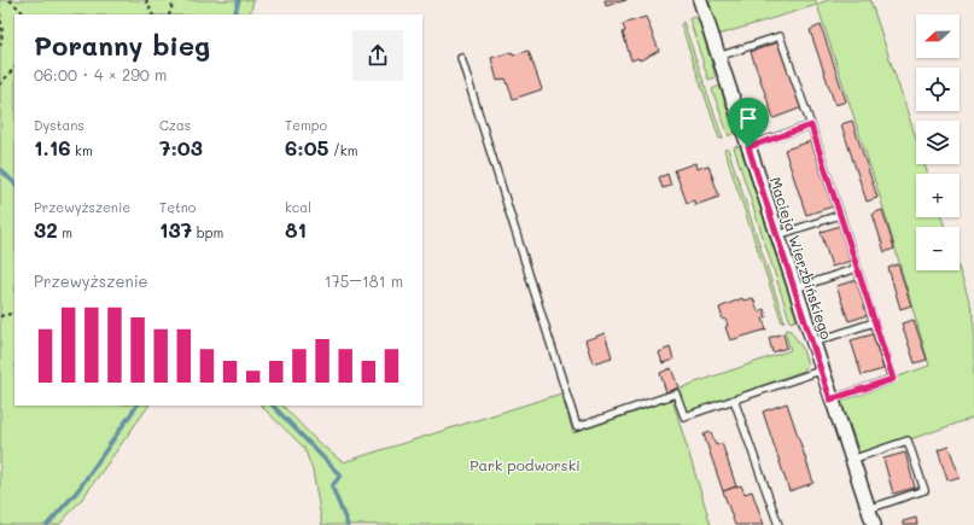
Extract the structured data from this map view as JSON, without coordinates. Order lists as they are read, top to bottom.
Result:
{
  "streets": {
    "street": ["Macieja Wierzbińskiego"]
  },
  "parks": ["Park podworski"],
  "north": "left",
  "page": {
    "map_buttons": ["+", "−"],
    "heading": ["Poranny bieg", "06:00 · 4 × 290 m"],
    "stats": [
      ["Dystans", "1.16 km"],
      ["Czas", "7:03"],
      ["Tempo", "6:05 /km"],
      ["Przewyższenie", "32 m"],
      ["Tętno", "137 bpm"],
      ["kcal", "81"]
    ],
    "chart": ["Przewyższenie", "175–181 m"]
  }
}
